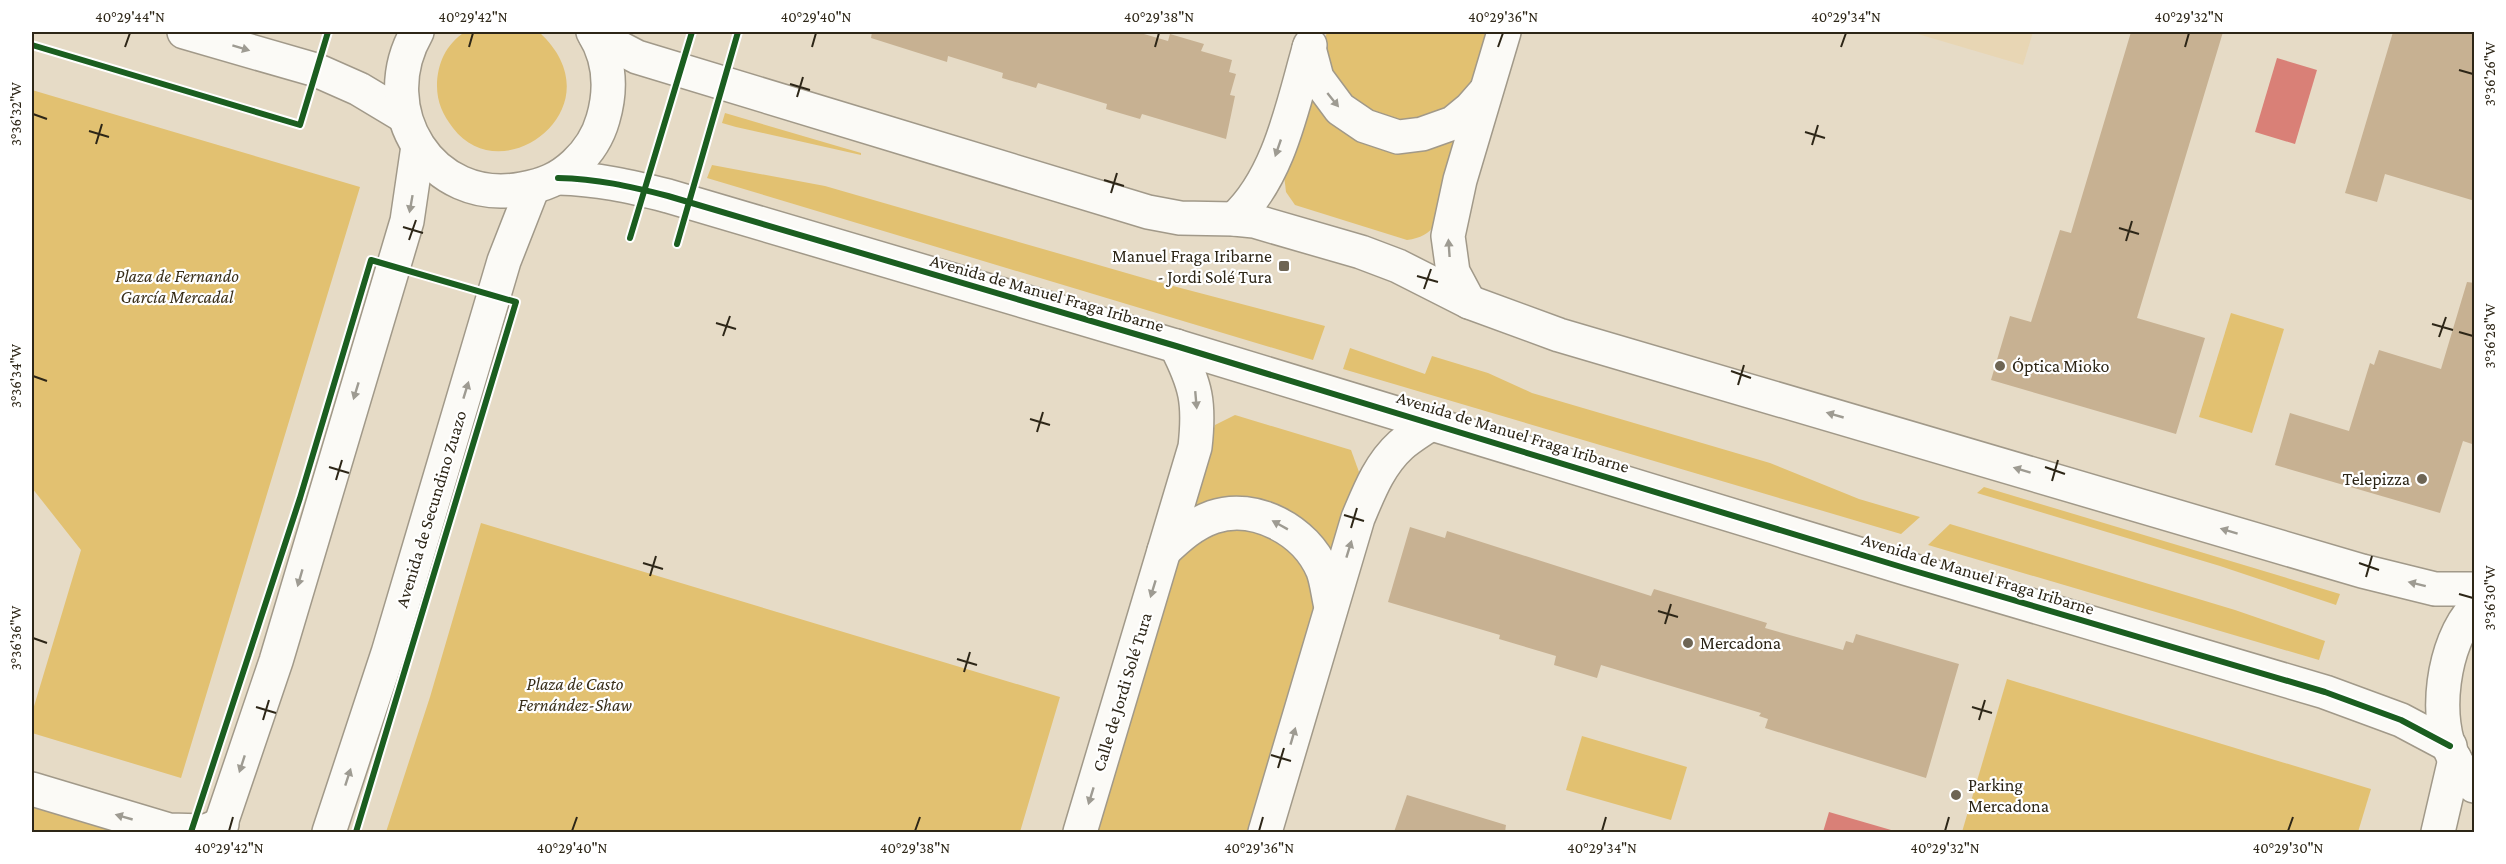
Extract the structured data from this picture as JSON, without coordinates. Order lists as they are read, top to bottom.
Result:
{
  "streets": {
    "street": ["Avenida de Manuel Fraga Iribarne", "Avenida de Secundino Zuazo", "Calle de Jordi Solé Tura"]
  },
  "crossings": [
    ["Avenida de Manuel Fraga Iribarne", "Avenida de Secundino Zuazo"],
    ["Avenida de Manuel Fraga Iribarne", "Calle de Jordi Solé Tura"]
  ],
  "parks": ["Plaza de Fernando García Mercadal", "Plaza de Casto Fernández-Shaw"],
  "places": {
    "transit": ["Manuel Fraga Iribarne - Jordi Solé Tura"],
    "other": [
      "Óptica Mioko",
      "Telepizza",
      "Mercadona",
      "Parking Mercadona"
    ]
  },
  "coordinates": [
    "40°29'44\"N",
    "40°29'42\"N",
    "40°29'40\"N",
    "40°29'38\"N",
    "40°29'36\"N",
    "40°29'34\"N",
    "40°29'32\"N",
    "3°36'26\"W",
    "3°36'32\"W",
    "3°36'28\"W",
    "3°36'34\"W",
    "3°36'30\"W",
    "3°36'36\"W",
    "40°29'30\"N"
  ]
}
